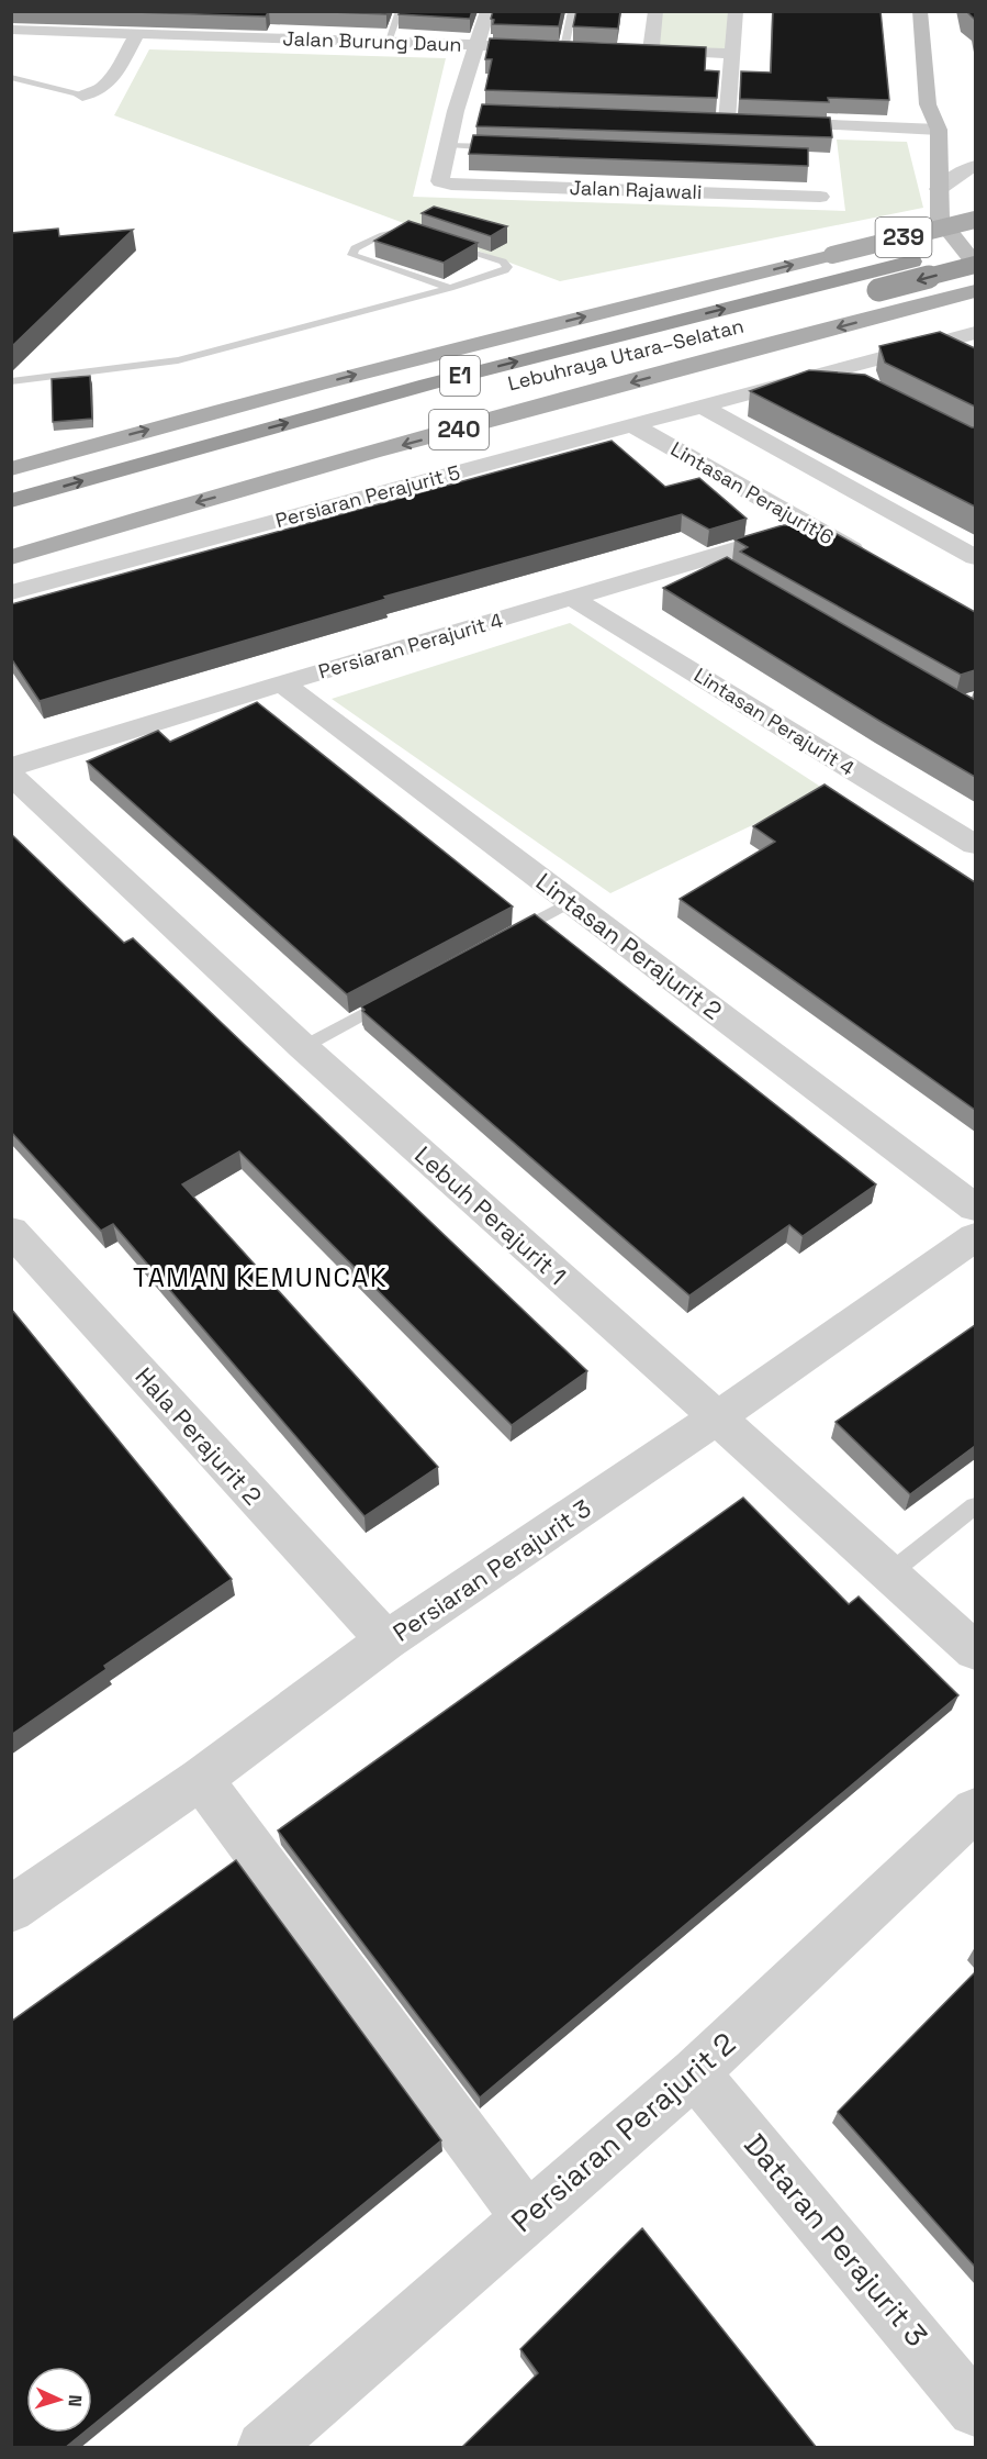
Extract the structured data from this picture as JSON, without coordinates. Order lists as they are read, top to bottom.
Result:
{
  "streets": {
    "highway": ["Lebuhraya Utara–Selatan", "E1"],
    "main road": ["239", "240"],
    "street": [
      "Jalan Burung Daun",
      "Jalan Rajawali",
      "Lintasan Perajurit 6",
      "Persiaran Perajurit 5",
      "Persiaran Perajurit 4",
      "Lintasan Perajurit 4",
      "Lintasan Perajurit 2",
      "Lebuh Perajurit 1",
      "Hala Perajurit 2",
      "Persiaran Perajurit 3",
      "Persiaran Perajurit 2",
      "Dataran Perajurit 3"
    ]
  },
  "crossings": [
    ["Lintasan Perajurit 6", "Persiaran Perajurit 5"],
    ["Lintasan Perajurit 6", "Persiaran Perajurit 4"],
    ["Persiaran Perajurit 4", "Lintasan Perajurit 4"],
    ["Persiaran Perajurit 4", "Lintasan Perajurit 2"],
    ["Lebuh Perajurit 1", "Persiaran Perajurit 3"],
    ["Hala Perajurit 2", "Persiaran Perajurit 3"],
    ["Persiaran Perajurit 2", "Dataran Perajurit 3"]
  ],
  "districts": ["TAMAN KEMUNCAK"],
  "north": "right"
}
